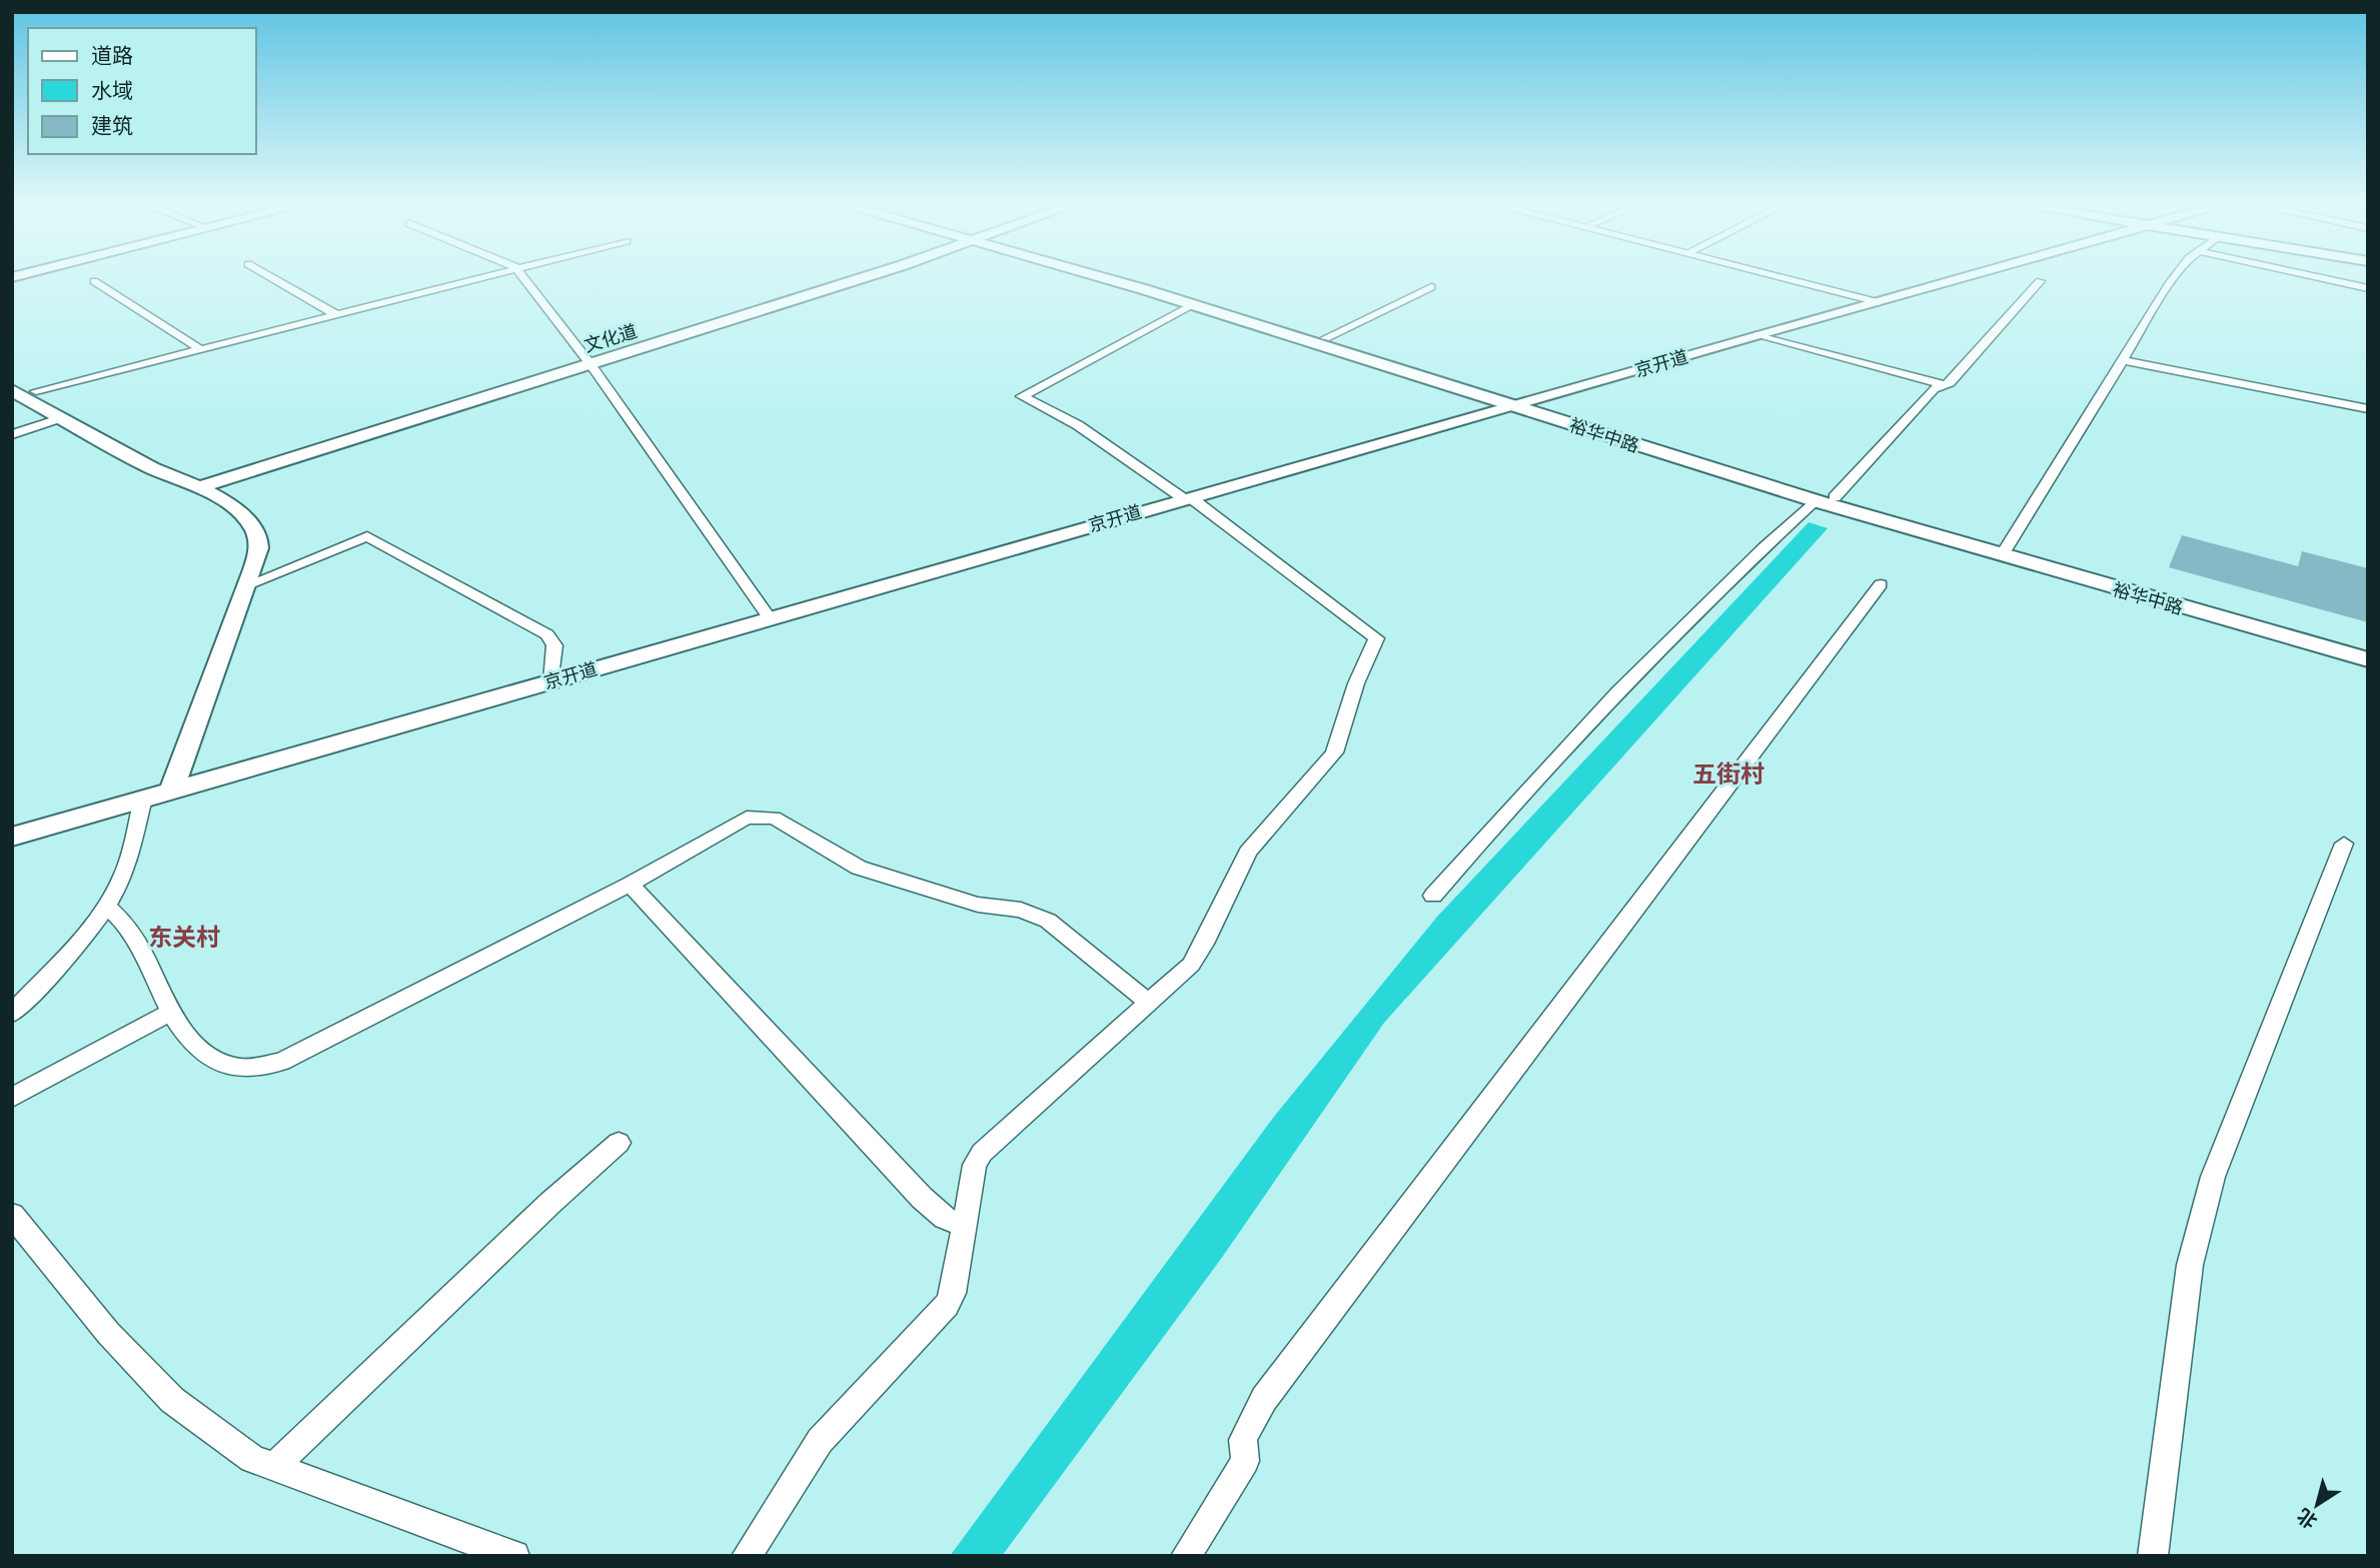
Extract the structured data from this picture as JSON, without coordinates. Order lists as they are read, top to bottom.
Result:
{
  "streets": {
    "main road": ["文化道", "京开道", "裕华中路"]
  },
  "crossings": [
    ["京开道", "裕华中路"]
  ],
  "districts": ["五街村", "东关村"],
  "legend": ["道路", "水域", "建筑"],
  "north": "bottom left"
}
